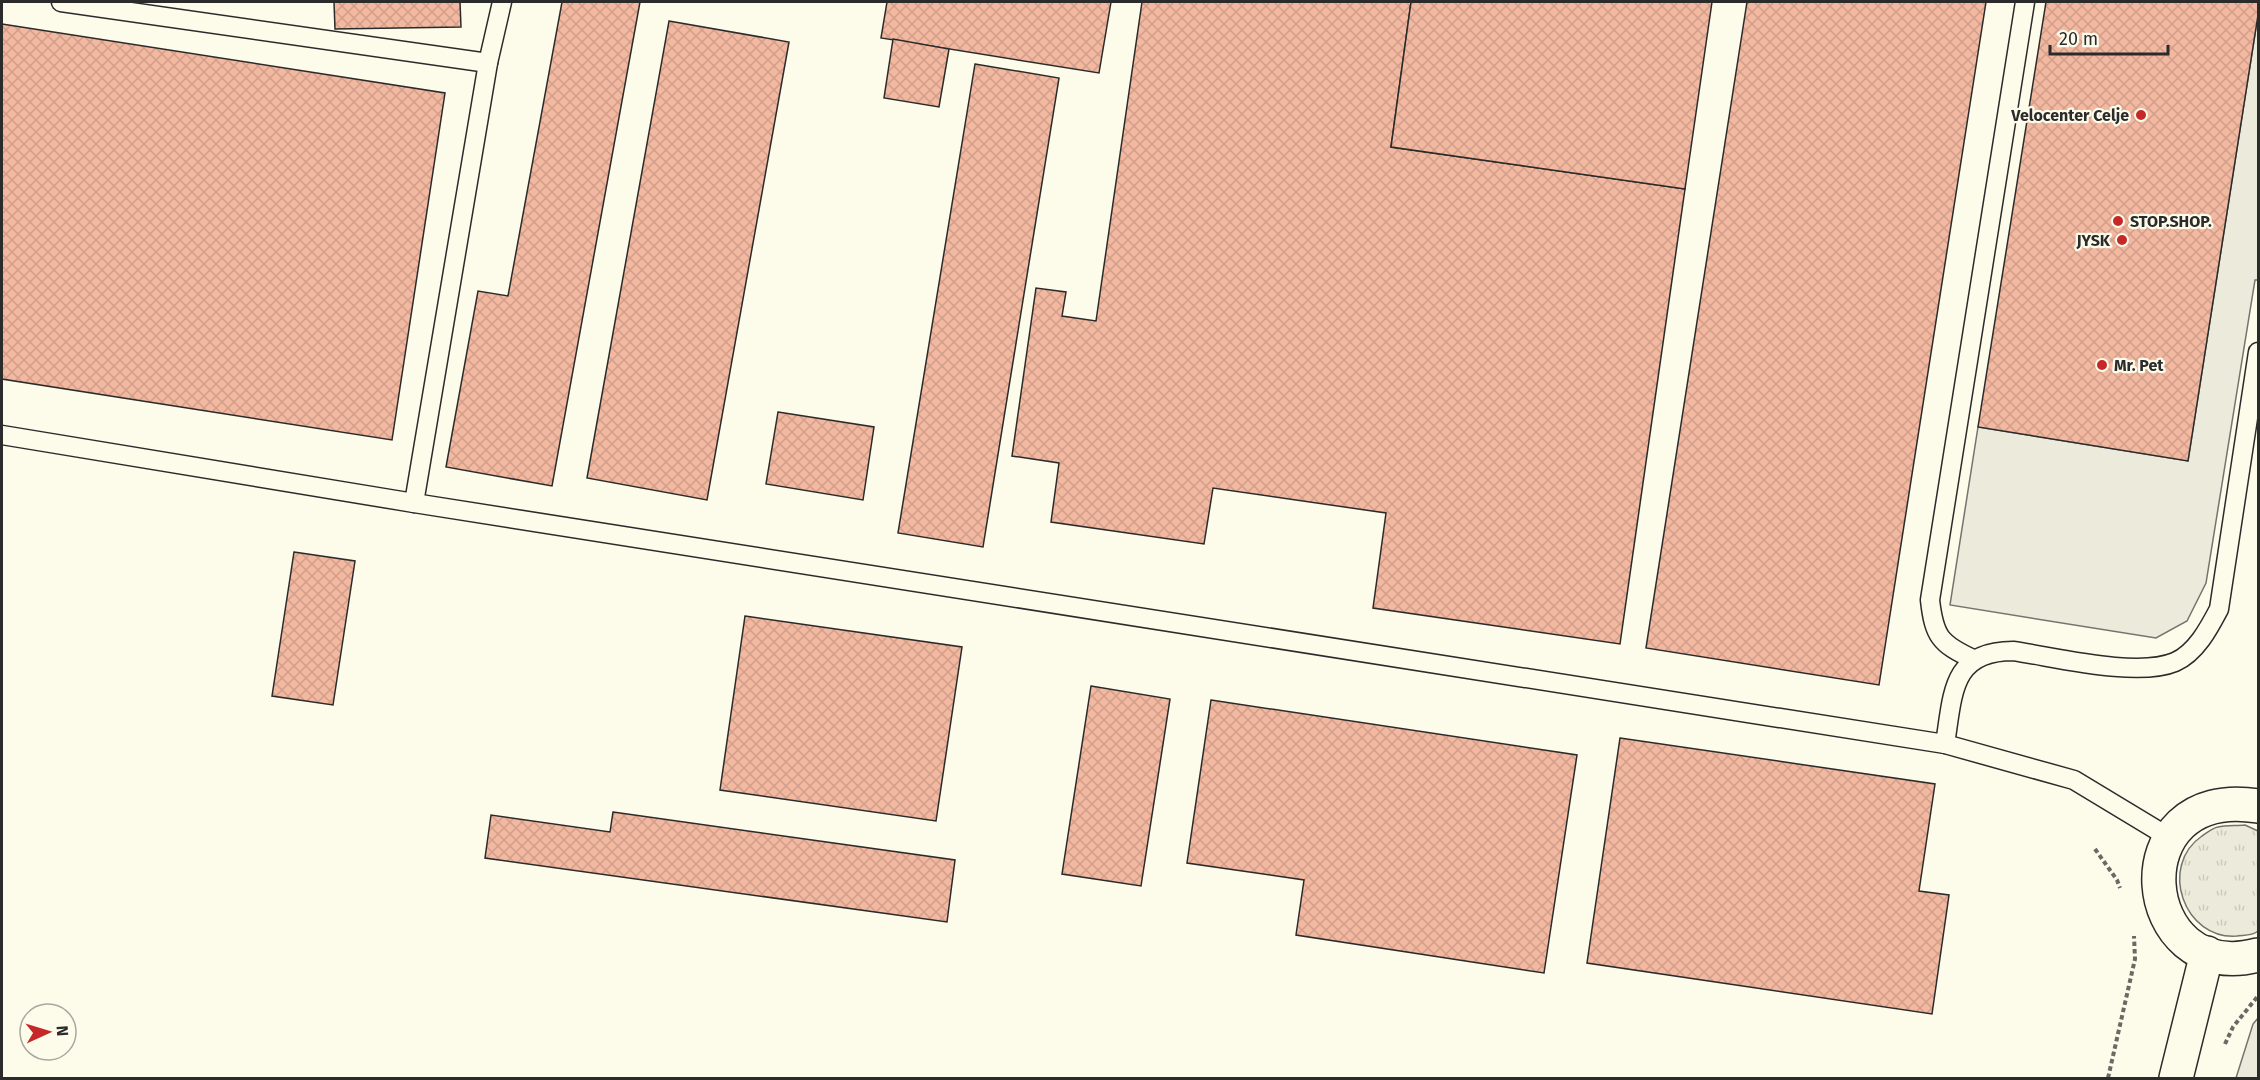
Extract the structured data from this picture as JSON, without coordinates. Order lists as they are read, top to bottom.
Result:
{
  "places": [
    "Velocenter Celje",
    "STOP.SHOP.",
    "JYSK",
    "Mr. Pet"
  ],
  "scale_bar": "20 m",
  "north": "right"
}
